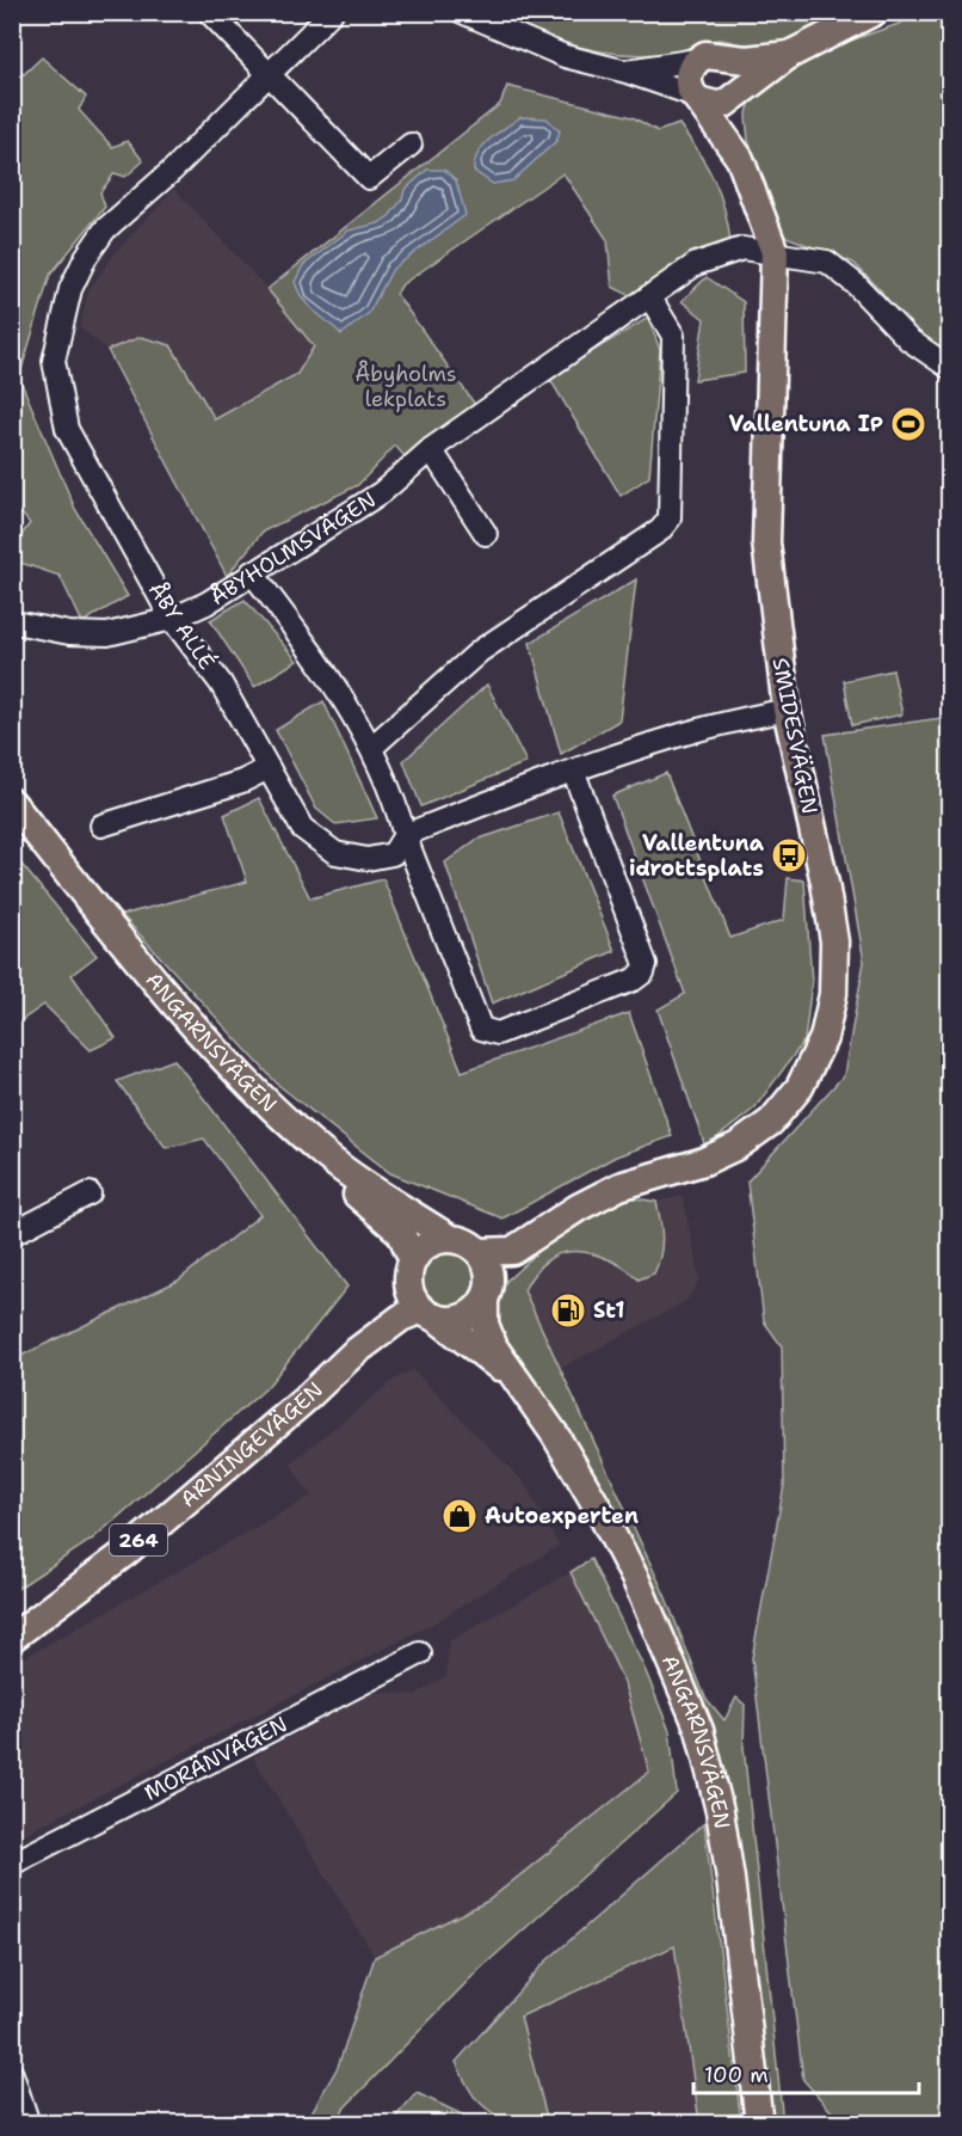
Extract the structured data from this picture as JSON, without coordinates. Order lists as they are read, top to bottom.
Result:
{
  "streets": {
    "main road": [
      "SMIDESVÄGEN",
      "ANGARNSVÄGEN",
      "ARNINGEVÄGEN",
      "264"
    ],
    "street": ["ÅBYHOLMSVÄGEN", "ÅBY ALLÉ", "MORÄNVÄGEN"]
  },
  "crossings": [
    ["ÅBYHOLMSVÄGEN", "ÅBY ALLÉ"],
    ["ÅBYHOLMSVÄGEN", "SMIDESVÄGEN"],
    ["SMIDESVÄGEN", "ANGARNSVÄGEN"],
    ["SMIDESVÄGEN", "ARNINGEVÄGEN"],
    ["ANGARNSVÄGEN", "ARNINGEVÄGEN"]
  ],
  "parks": ["Åbyholms lekplats"],
  "places": {
    "sports": ["Vallentuna IP"],
    "bus stop": ["Vallentuna idrottsplats"],
    "fuel station": ["St1"],
    "shop": ["Autoexperten"]
  },
  "scale_bar": "100 m"
}
